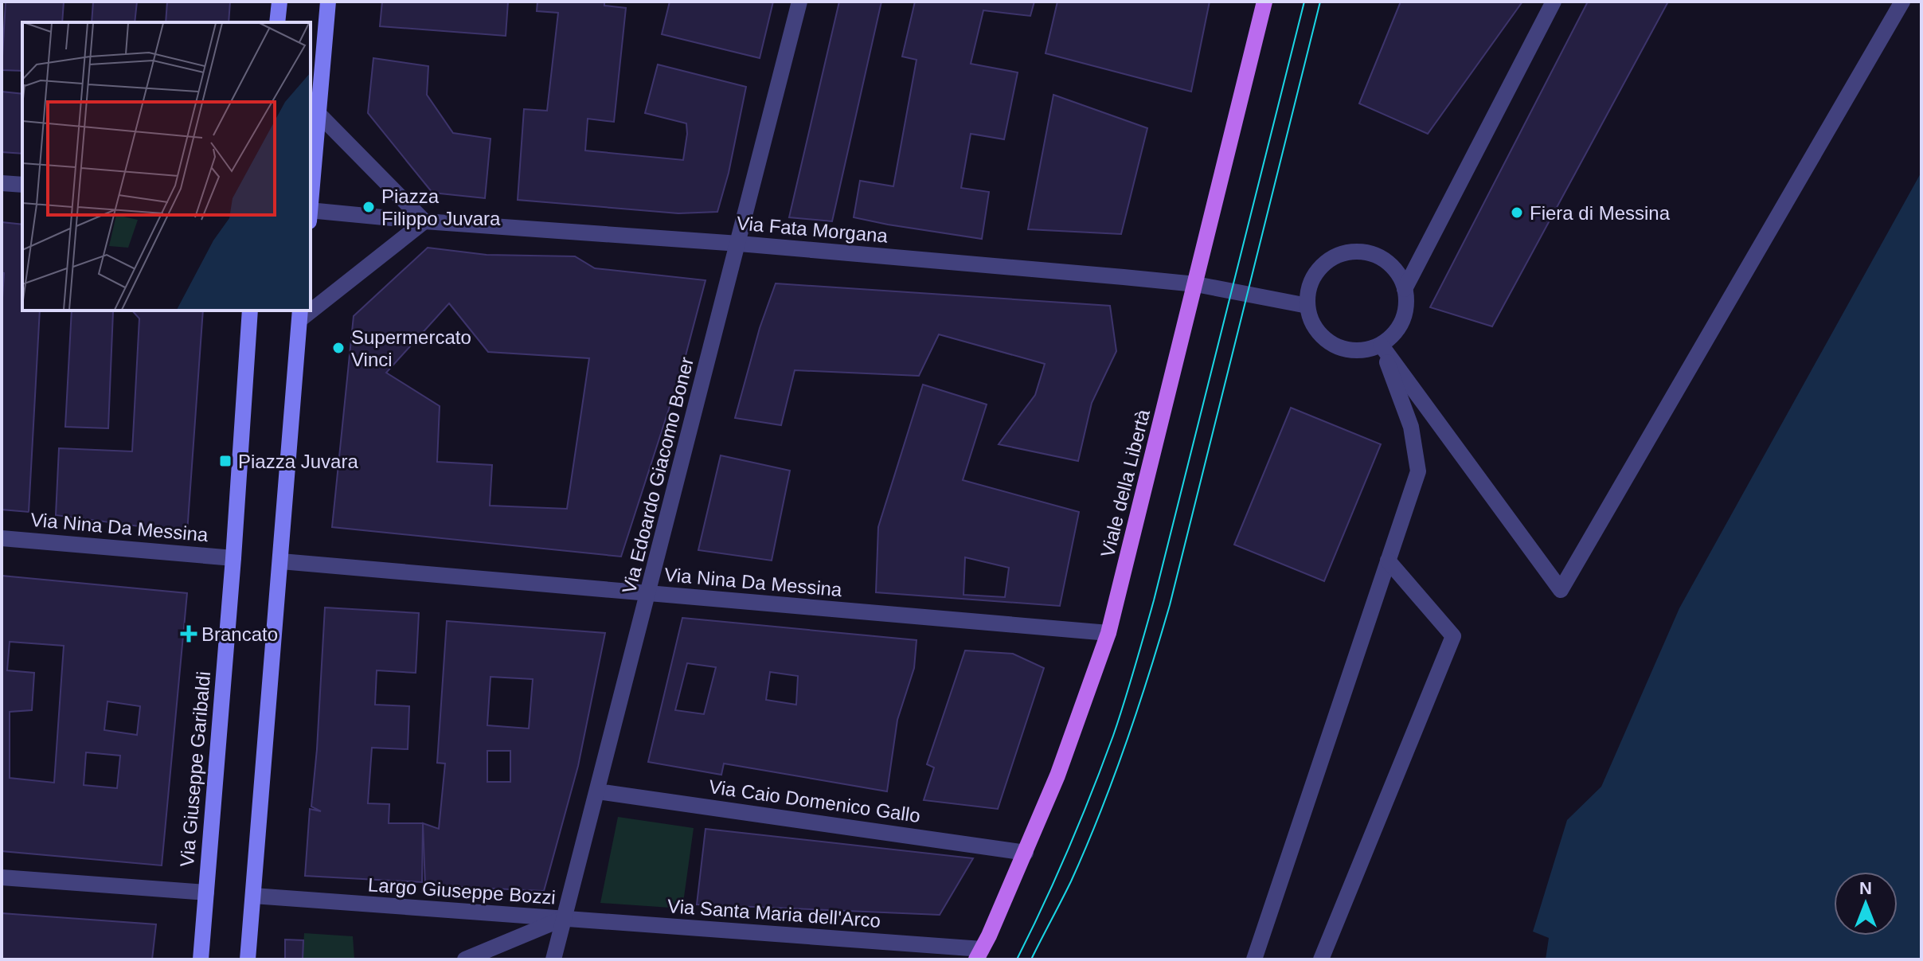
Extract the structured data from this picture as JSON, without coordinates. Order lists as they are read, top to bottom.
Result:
{
  "streets": {
    "main road": ["Viale della Libertà", "Via Giuseppe Garibaldi"],
    "street": [
      "Via Fata Morgana",
      "Via Edoardo Giacomo Boner",
      "Via Nina Da Messina",
      "Via Caio Domenico Gallo",
      "Largo Giuseppe Bozzi",
      "Via Santa Maria dell'Arco"
    ]
  },
  "crossings": [
    ["Via Fata Morgana", "Via Edoardo Giacomo Boner"],
    ["Via Fata Morgana", "Viale della Libertà"],
    ["Via Edoardo Giacomo Boner", "Via Nina Da Messina"],
    ["Via Edoardo Giacomo Boner", "Via Caio Domenico Gallo"],
    ["Via Edoardo Giacomo Boner", "Largo Giuseppe Bozzi"],
    ["Via Edoardo Giacomo Boner", "Via Santa Maria dell'Arco"],
    ["Viale della Libertà", "Via Nina Da Messina"],
    ["Viale della Libertà", "Via Caio Domenico Gallo"],
    ["Viale della Libertà", "Via Santa Maria dell'Arco"],
    ["Via Nina Da Messina", "Via Giuseppe Garibaldi"],
    ["Largo Giuseppe Bozzi", "Via Santa Maria dell'Arco"]
  ],
  "places": {
    "other": ["Piazza Filippo Juvara", "Fiera di Messina", "Supermercato Vinci"],
    "transit": ["Piazza Juvara"],
    "health": ["Brancato"]
  },
  "north": "top"
}
